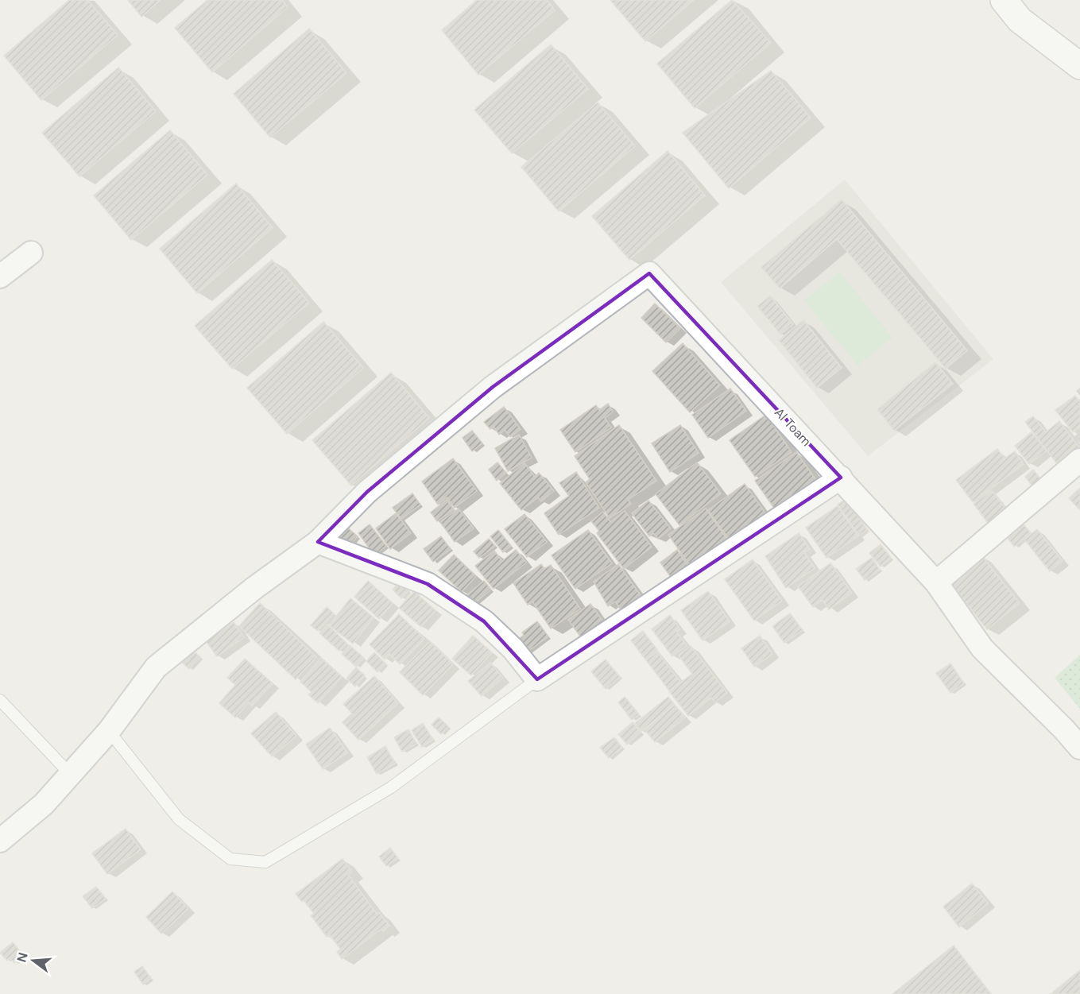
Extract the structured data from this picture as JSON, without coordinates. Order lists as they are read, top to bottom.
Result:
{
  "streets": {
    "street": ["Al Toam"]
  },
  "north": "left"
}
